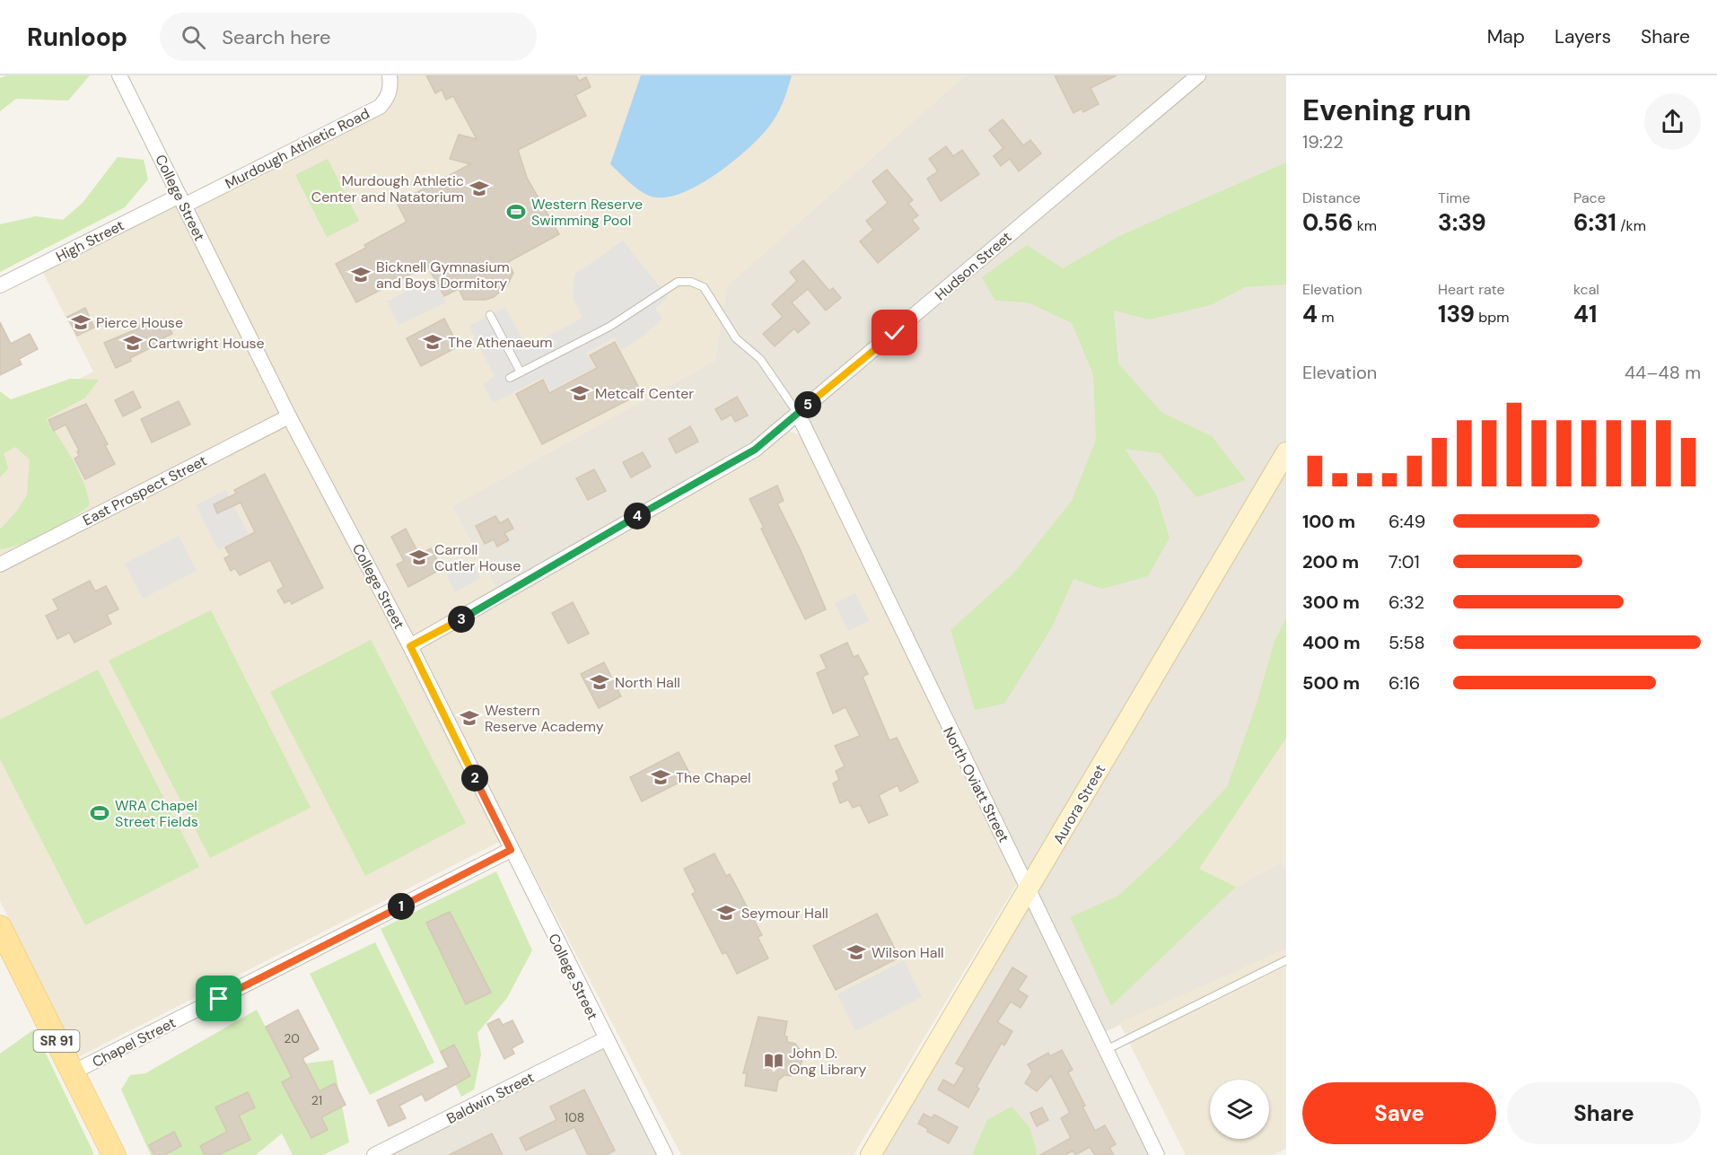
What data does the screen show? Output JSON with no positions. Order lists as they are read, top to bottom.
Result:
{
  "streets": {
    "main road": ["SR 91"],
    "street": [
      "Murdough Athletic Road",
      "College Street",
      "High Street",
      "Hudson Street",
      "East Prospect Street",
      "North Oviatt Street",
      "Aurora Street",
      "Chapel Street",
      "Baldwin Street"
    ]
  },
  "crossings": [
    ["Murdough Athletic Road", "College Street"],
    ["Murdough Athletic Road", "High Street"],
    ["College Street", "High Street"],
    ["College Street", "Hudson Street"],
    ["College Street", "East Prospect Street"],
    ["College Street", "Chapel Street"],
    ["College Street", "Baldwin Street"],
    ["Hudson Street", "North Oviatt Street"],
    ["North Oviatt Street", "Aurora Street"],
    ["SR 91", "Chapel Street"]
  ],
  "places": {
    "school or university": [
      "Murdough Athletic Center and Natatorium",
      "Bicknell Gymnasium and Boys Dormitory",
      "Pierce House",
      "The Athenaeum",
      "Cartwright House",
      "Metcalf Center",
      "Carroll Cutler House",
      "North Hall",
      "Western Reserve Academy",
      "The Chapel",
      "Seymour Hall",
      "Wilson Hall"
    ],
    "sports": ["Western Reserve Swimming Pool", "WRA Chapel Street Fields"],
    "library": ["John D. Ong Library"]
  },
  "house_numbers": ["20", "21", "108"],
  "page": {
    "header": "Runloop",
    "search": "Search here",
    "nav": ["Map", "Layers", "Share"],
    "heading": ["Evening run", "19:22"],
    "stats": [
      ["Distance", "0.56 km"],
      ["Time", "3:39"],
      ["Pace", "6:31 /km"],
      ["Elevation", "4 m"],
      ["Heart rate", "139 bpm"],
      ["kcal", "41"]
    ],
    "chart": ["Elevation", "44–48 m"],
    "pins": [
      "5",
      "4",
      "3",
      "2",
      "1"
    ],
    "list": [
      {
        "name": "100 m",
        "note": "6:49"
      },
      {
        "name": "200 m",
        "note": "7:01"
      },
      {
        "name": "300 m",
        "note": "6:32"
      },
      {
        "name": "400 m",
        "note": "5:58"
      },
      {
        "name": "500 m",
        "note": "6:16"
      }
    ],
    "buttons": ["Save", "Share"]
  }
}
